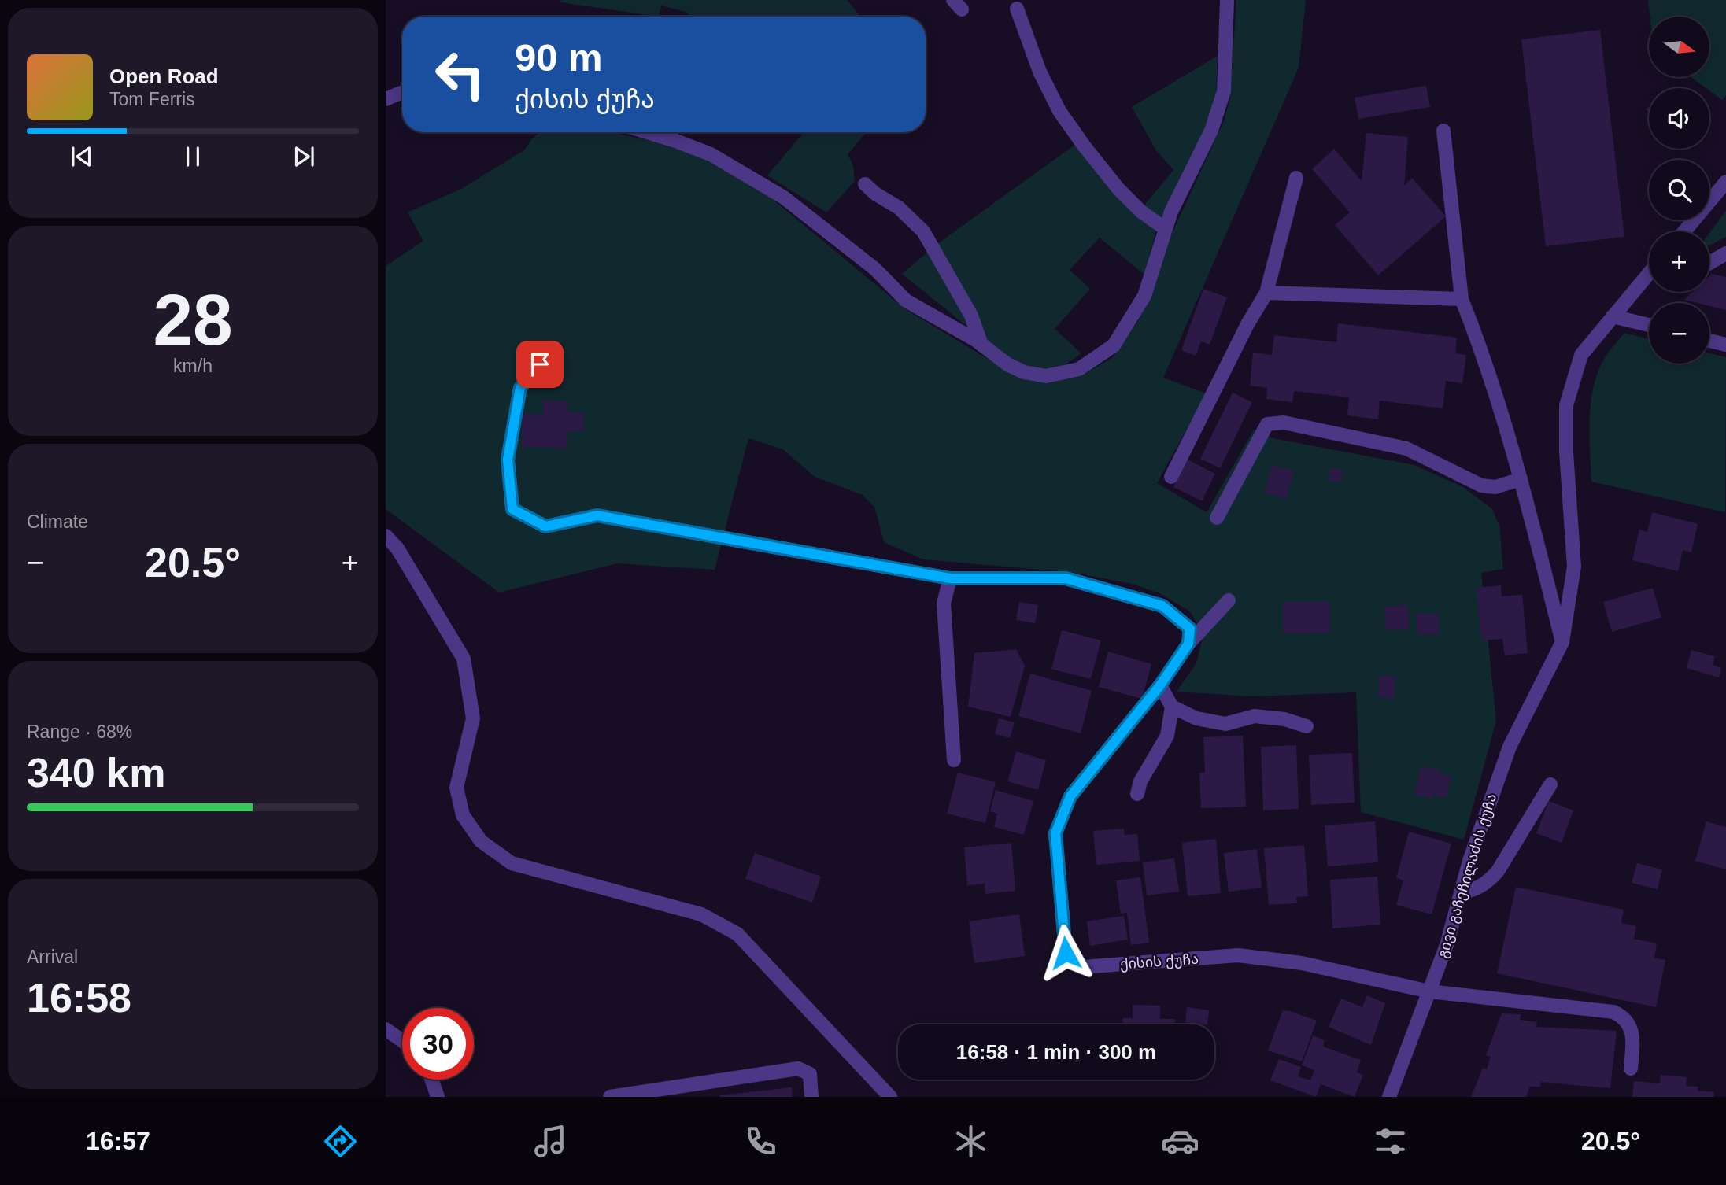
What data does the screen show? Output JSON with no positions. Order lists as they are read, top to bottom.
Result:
{
  "streets": {
    "street": ["გივი გაჩეჩილაძის ქუჩა", "ქისის ქუჩა"]
  },
  "crossings": [
    ["გივი გაჩეჩილაძის ქუჩა", "ქისის ქუჩა"]
  ],
  "north": "right",
  "page": {
    "map_buttons": ["+", "−"],
    "turn": ["90 m", "ქისის ქუჩა"],
    "song": ["Open Road", "Tom Ferris"],
    "tile": [
      ["28", "km/h"],
      "Climate",
      ["Range · 68%", "340 km"],
      ["Arrival", "16:58"]
    ],
    "heat": ["−", "20.5°", "+"],
    "limit": "30",
    "trip": "16:58 · 1 min · 300 m",
    "tabs": ["16:57", "20.5°"]
  }
}
